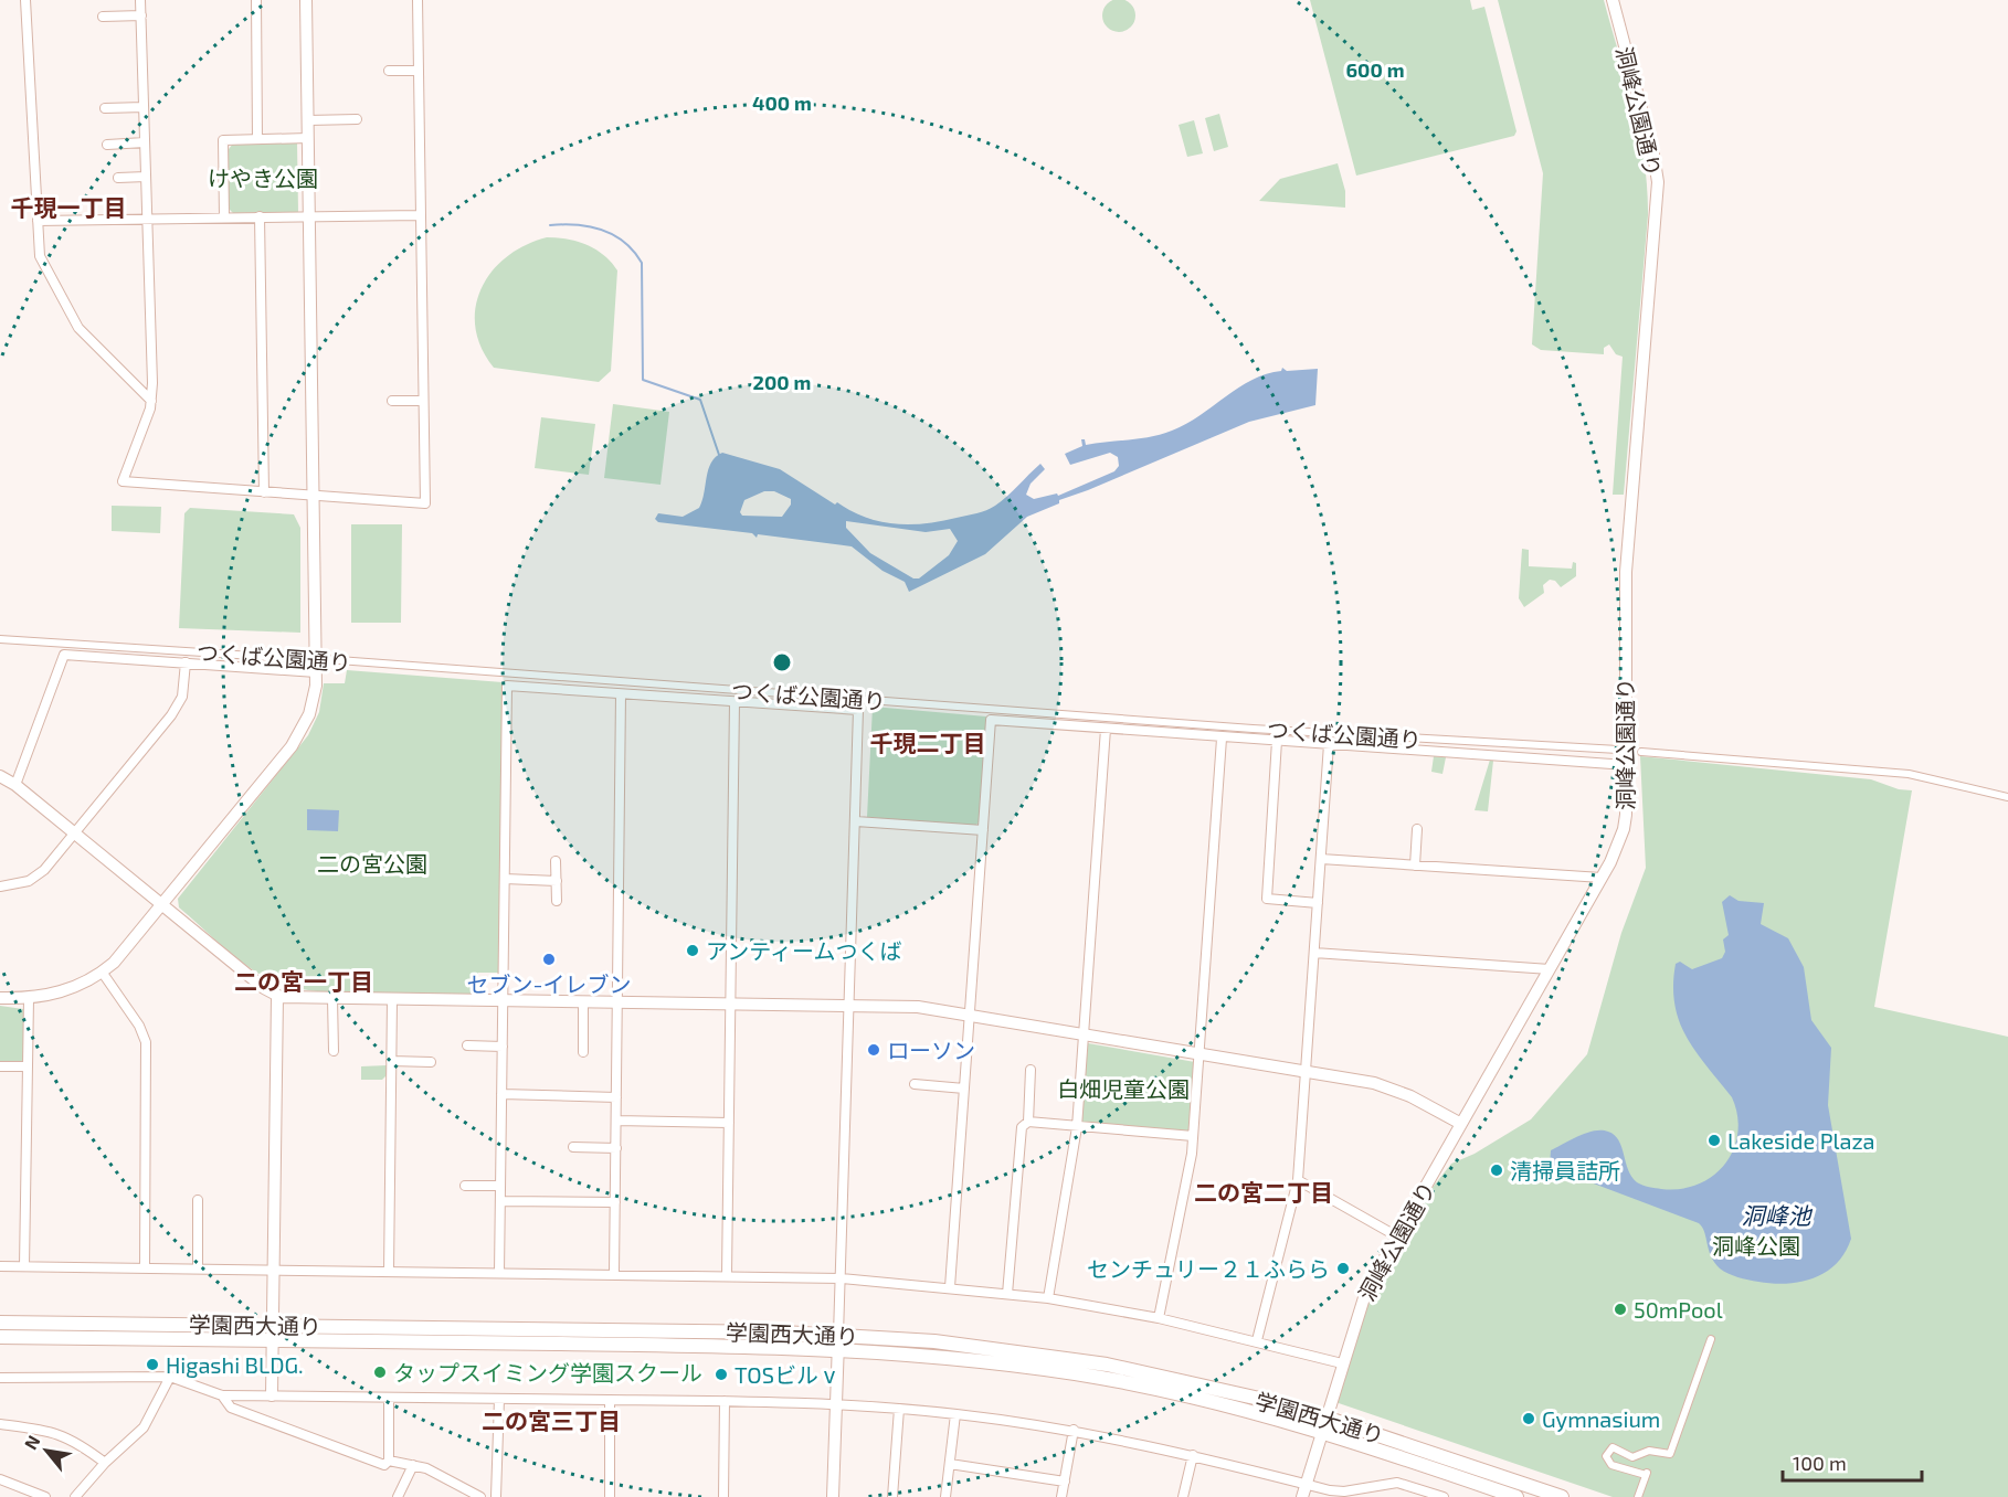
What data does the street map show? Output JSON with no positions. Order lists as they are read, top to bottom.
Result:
{
  "streets": {
    "main road": ["学園西大通り"],
    "street": ["洞峰公園通り", "つくば公園通り"]
  },
  "crossings": [
    ["洞峰公園通り", "学園西大通り"]
  ],
  "districts": [
    "千現一丁目",
    "千現二丁目",
    "二の宮一丁目",
    "二の宮二丁目",
    "二の宮三丁目"
  ],
  "water": ["洞峰池"],
  "parks": [
    "けやき公園",
    "二の宮公園",
    "白畑児童公園",
    "洞峰公園"
  ],
  "places": [
    "アンティームつくば",
    "セブン-イレブン",
    "ローソン",
    "Lakeside Plaza",
    "清掃員詰所",
    "センチュリー２１ふらら",
    "50mPool",
    "Higashi BLDG.",
    "タップスイミング学園スクール",
    "TOSビルⅴ",
    "Gymnasium"
  ],
  "scale_bar": "100 m",
  "north": "top left",
  "rings": ["600 m", "400 m", "200 m"]
}
